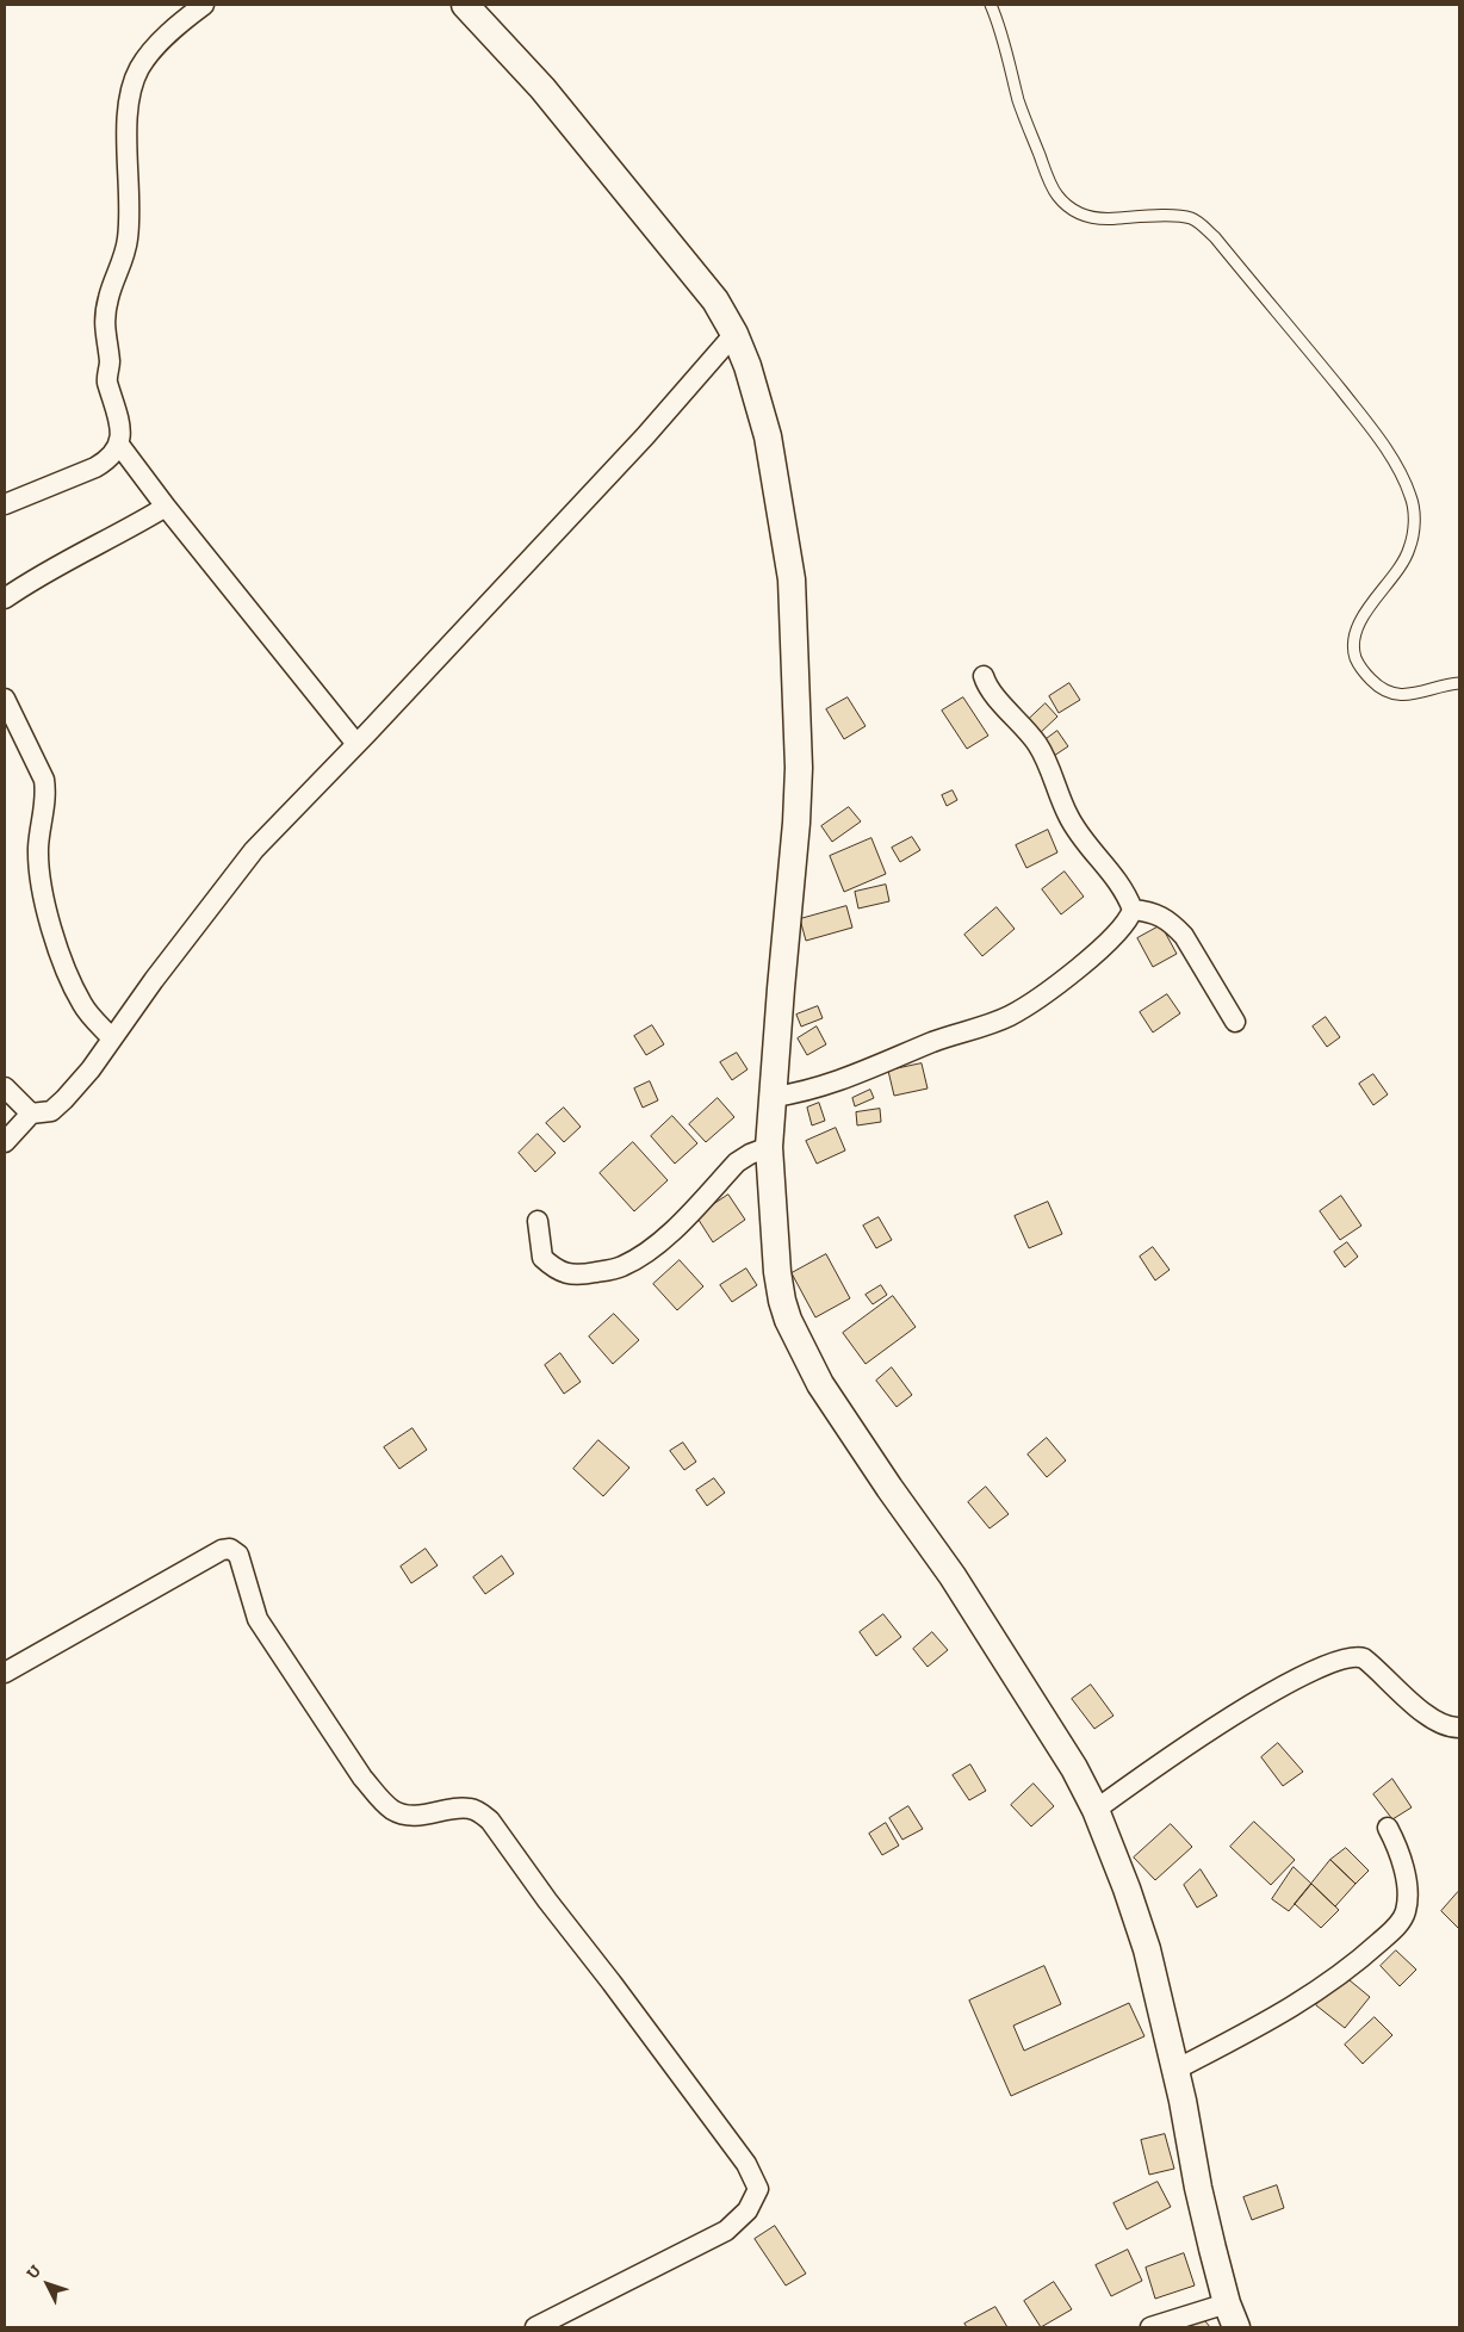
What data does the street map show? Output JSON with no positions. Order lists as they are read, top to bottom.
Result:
{
  "north": "top left"
}
